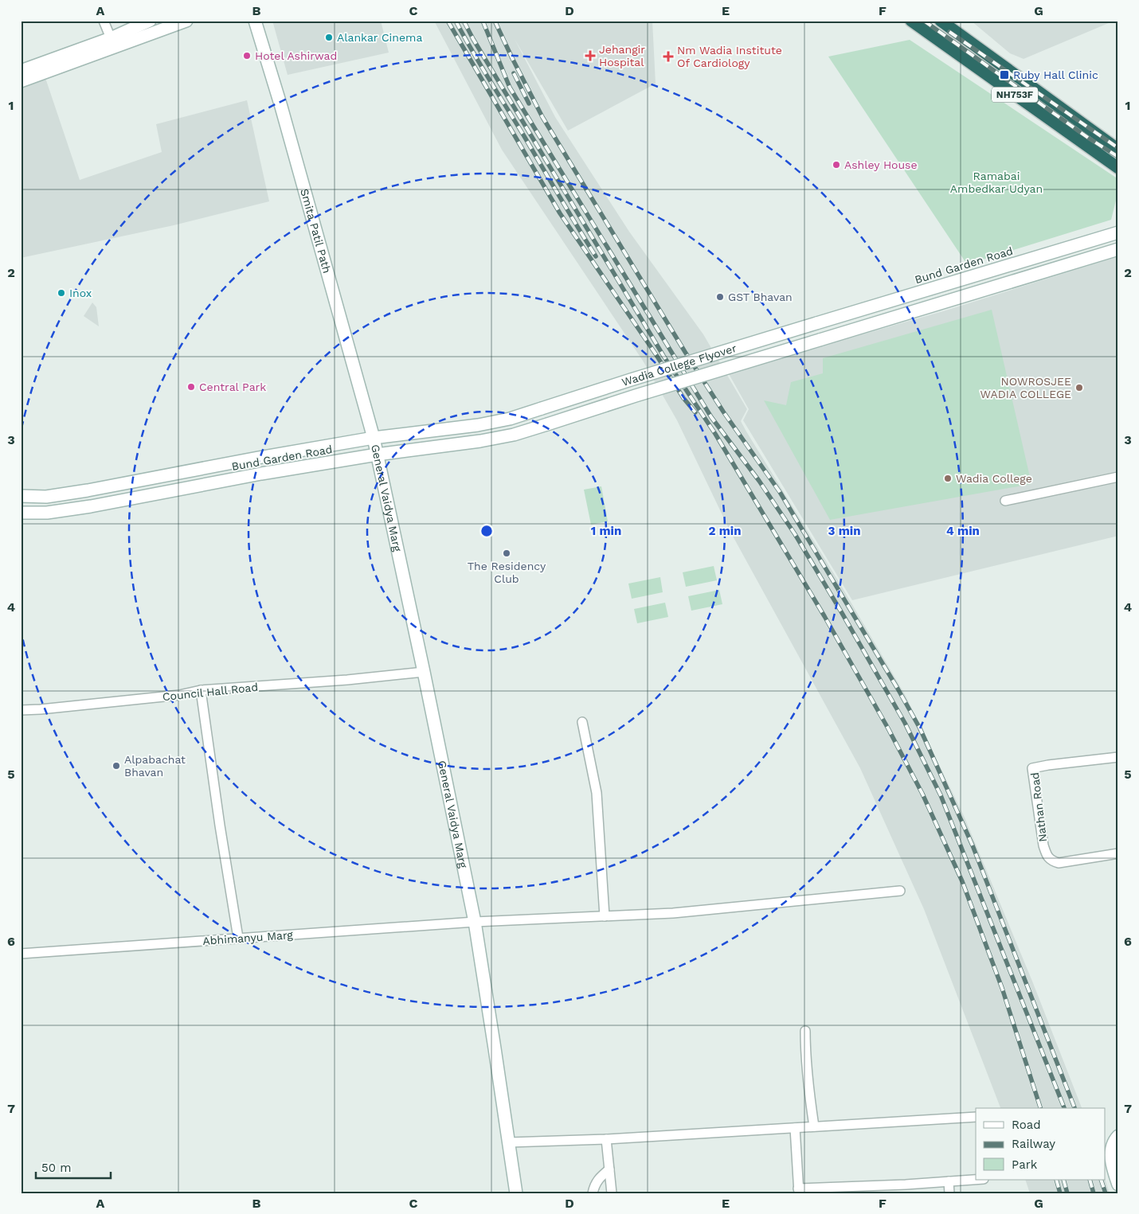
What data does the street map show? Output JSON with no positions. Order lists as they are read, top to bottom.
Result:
{
  "streets": {
    "highway": ["NH753F"],
    "main road": [
      "Smita Patil Path",
      "Bund Garden Road",
      "Wadia College Flyover",
      "General Vaidya Marg"
    ],
    "street": ["Council Hall Road", "Nathan Road", "Abhimanyu Marg"]
  },
  "crossings": [
    ["Smita Patil Path", "Bund Garden Road"],
    ["Smita Patil Path", "General Vaidya Marg"],
    ["Bund Garden Road", "Wadia College Flyover"],
    ["Bund Garden Road", "General Vaidya Marg"],
    ["General Vaidya Marg", "Council Hall Road"],
    ["General Vaidya Marg", "Abhimanyu Marg"]
  ],
  "parks": ["Ramabai Ambedkar Udyan"],
  "places": {
    "other": [
      "Alankar Cinema",
      "Hotel Ashirwad",
      "Ashley House",
      "Inox",
      "GST Bhavan",
      "Central Park",
      "NOWROSJEE WADIA COLLEGE",
      "Wadia College",
      "The Residency Club",
      "Alpabachat Bhavan"
    ],
    "health": ["Jehangir Hospital", "Nm Wadia Institute Of Cardiology"],
    "transit": ["Ruby Hall Clinic"]
  },
  "legend": ["Road", "Railway", "Park"],
  "scale_bar": "50 m",
  "grid": {
    "columns": [
      "A",
      "B",
      "C",
      "D",
      "E",
      "F",
      "G"
    ],
    "rows": [
      "1",
      "2",
      "3",
      "4",
      "5",
      "6",
      "7"
    ]
  },
  "rings": [
    "1 min",
    "2 min",
    "3 min",
    "4 min"
  ]
}
